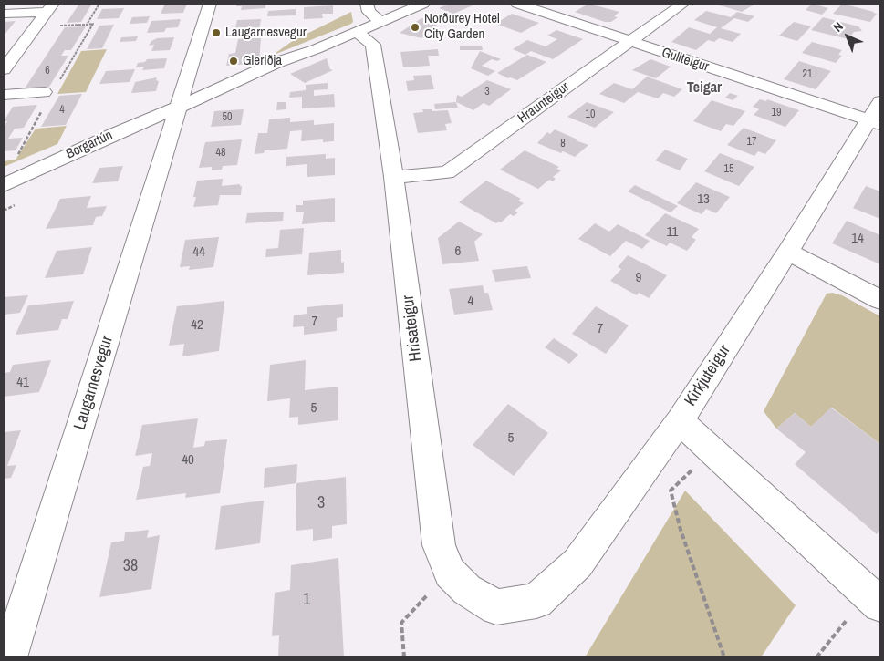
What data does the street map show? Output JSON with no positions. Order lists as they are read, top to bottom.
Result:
{
  "streets": {
    "street": [
      "Gullteigur",
      "Hraunteigur",
      "Borgartún",
      "Hrísateigur",
      "Kirkjuteigur",
      "Laugarnesvegur"
    ]
  },
  "crossings": [
    ["Gullteigur", "Hraunteigur"],
    ["Gullteigur", "Kirkjuteigur"],
    ["Hraunteigur", "Hrísateigur"],
    ["Borgartún", "Laugarnesvegur"],
    ["Hrísateigur", "Kirkjuteigur"]
  ],
  "districts": ["Teigar"],
  "places": ["Norðurey Hotel City Garden", "Laugarnesvegur", "Gleriðja"],
  "house_numbers": [
    "6",
    "21",
    "3",
    "4",
    "19",
    "10",
    "50",
    "17",
    "8",
    "48",
    "15",
    "13",
    "11",
    "14",
    "6",
    "44",
    "9",
    "4",
    "7",
    "42",
    "7",
    "41",
    "5",
    "5",
    "40",
    "3",
    "38",
    "1"
  ],
  "north": "top left"
}
